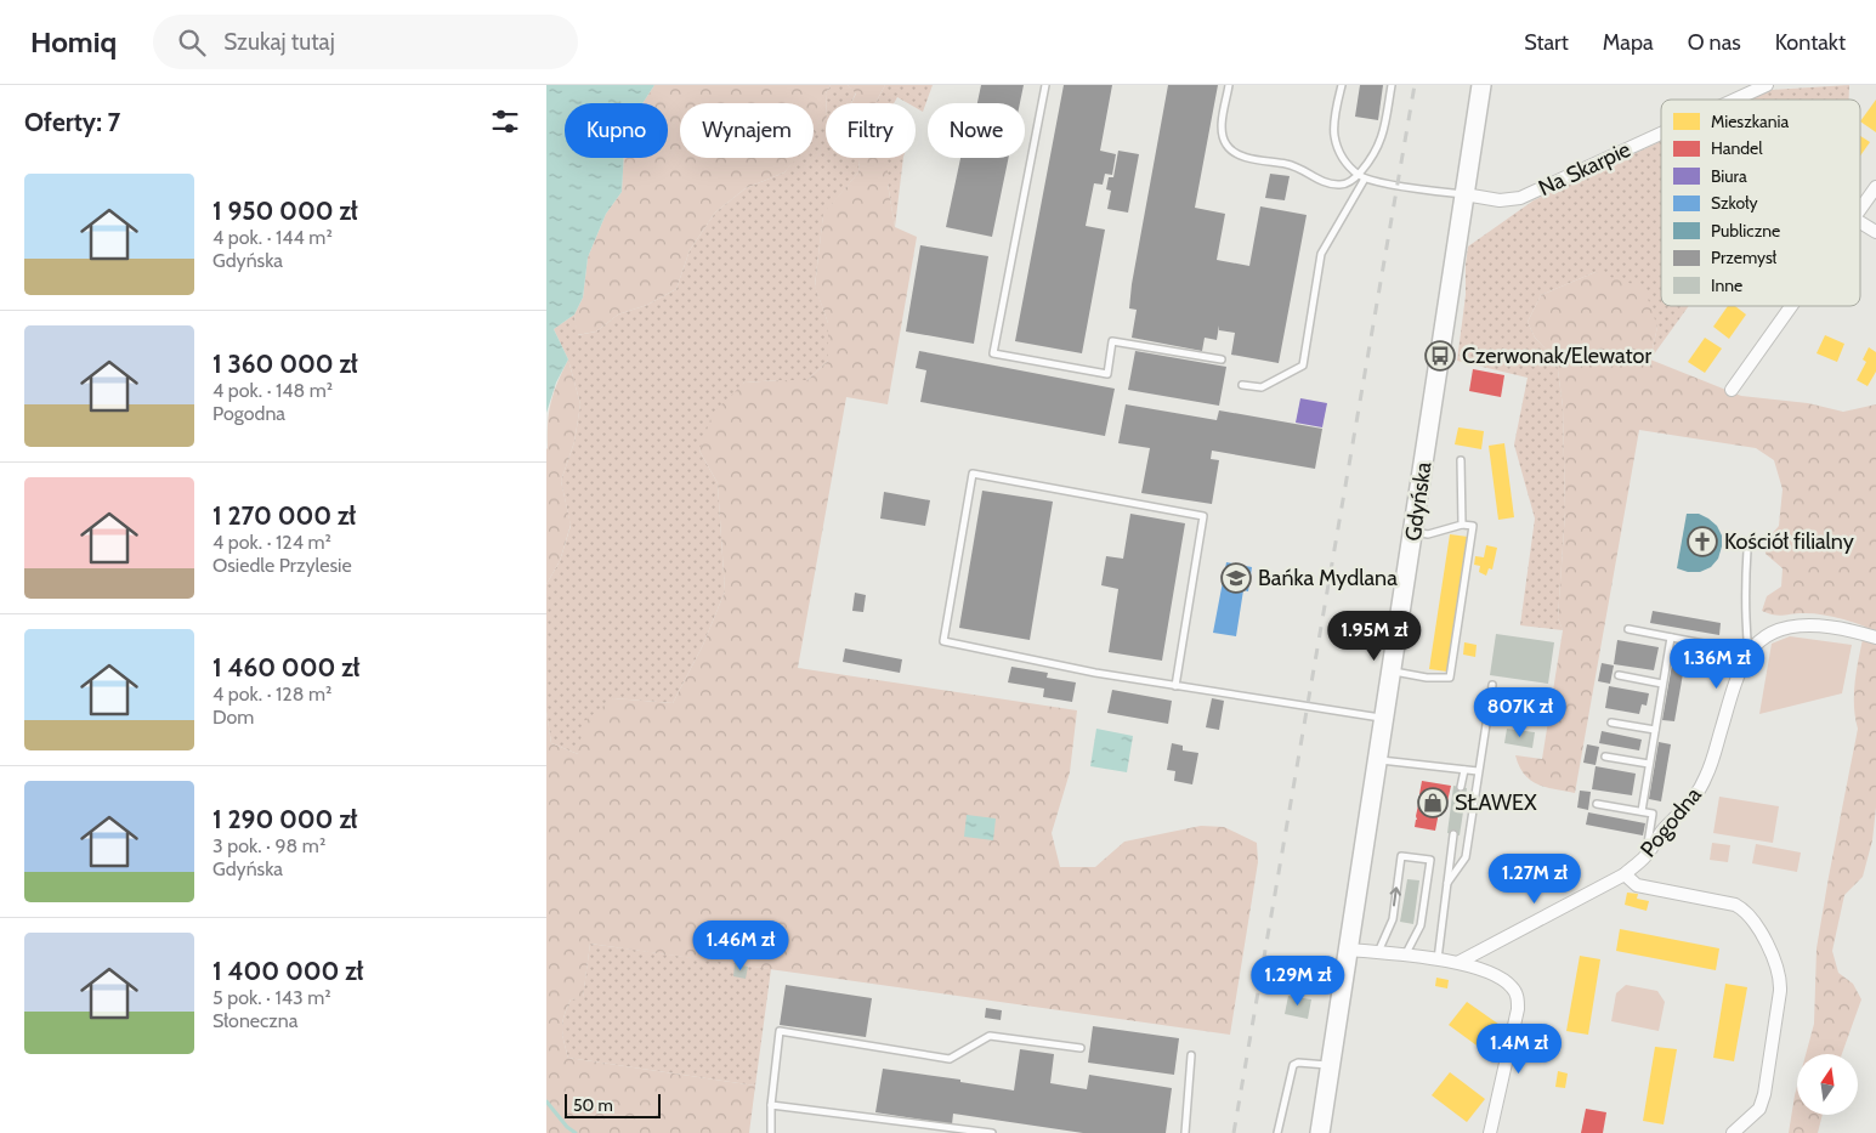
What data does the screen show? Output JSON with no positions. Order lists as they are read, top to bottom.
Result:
{
  "streets": {
    "main road": ["Gdyńska"],
    "street": ["Na Skarpie", "Pogodna"]
  },
  "crossings": [
    ["Na Skarpie", "Gdyńska"]
  ],
  "places": {
    "bus stop": ["Czerwonak/Elewator"],
    "church": ["Kościół filialny"],
    "school or university": ["Bańka Mydlana"],
    "shop": ["SŁAWEX"]
  },
  "legend": [
    "Mieszkania",
    "Handel",
    "Biura",
    "Szkoły",
    "Publiczne",
    "Przemysł",
    "Inne"
  ],
  "scale_bar": "50 m",
  "north": "top",
  "page": {
    "header": "Homiq",
    "search": "Szukaj tutaj",
    "nav": [
      "Start",
      "Mapa",
      "O nas",
      "Kontakt"
    ],
    "heading": "Oferty: 7",
    "chip": [
      "Kupno",
      "Wynajem",
      "Filtry",
      "Nowe"
    ],
    "list": [
      {
        "name": "1 950 000 zł",
        "note": "4 pok. · 144 m² · Gdyńska"
      },
      {
        "name": "1 360 000 zł",
        "note": "4 pok. · 148 m² · Pogodna"
      },
      {
        "name": "1 270 000 zł",
        "note": "4 pok. · 124 m² · Osiedle Przylesie"
      },
      {
        "name": "1 460 000 zł",
        "note": "4 pok. · 128 m² · Dom"
      },
      {
        "name": "1 290 000 zł",
        "note": "3 pok. · 98 m² · Gdyńska"
      },
      {
        "name": "1 400 000 zł",
        "note": "5 pok. · 143 m² · Słoneczna"
      }
    ],
    "price": [
      "1.95M zł",
      "1.36M zł",
      "807K zł",
      "1.27M zł",
      "1.46M zł",
      "1.29M zł",
      "1.4M zł"
    ],
    "scale": "50 m"
  }
}
